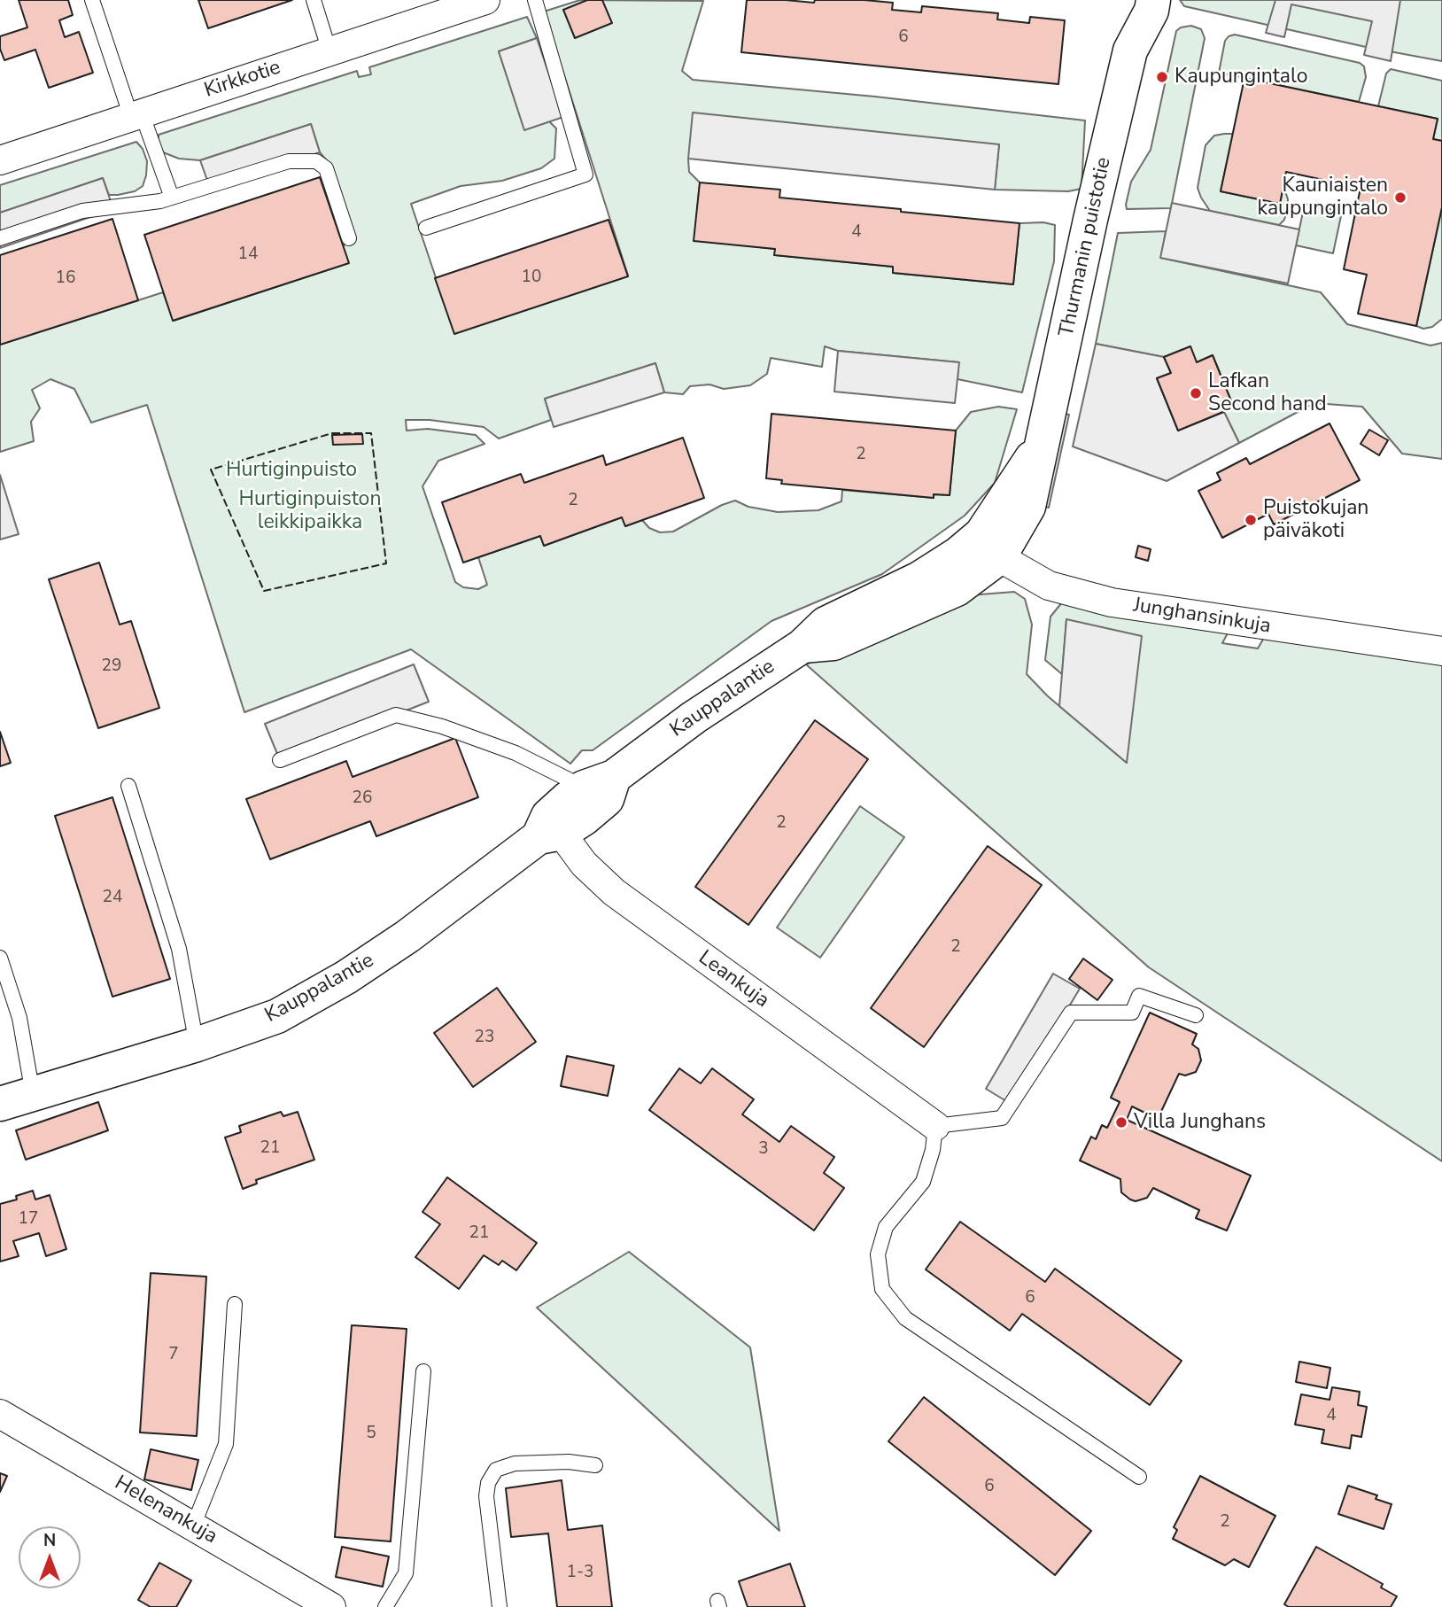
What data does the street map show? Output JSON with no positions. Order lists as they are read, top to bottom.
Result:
{
  "streets": {
    "street": [
      "Kirkkotie",
      "Thurmanin puistotie",
      "Junghansinkuja",
      "Kauppalantie",
      "Leankuja",
      "Helenankuja"
    ]
  },
  "crossings": [
    ["Thurmanin puistotie", "Junghansinkuja"],
    ["Thurmanin puistotie", "Kauppalantie"],
    ["Junghansinkuja", "Kauppalantie"],
    ["Kauppalantie", "Leankuja"]
  ],
  "parks": ["Hurtiginpuisto", "Hurtiginpuiston leikkipaikka"],
  "places": [
    "Kaupungintalo",
    "Kauniaisten kaupungintalo",
    "Lafkan Second hand",
    "Puistokujan päiväkoti",
    "Villa Junghans"
  ],
  "house_numbers": [
    "6",
    "4",
    "14",
    "10",
    "16",
    "2",
    "2",
    "29",
    "26",
    "2",
    "24",
    "2",
    "23",
    "21",
    "3",
    "17",
    "21",
    "6",
    "7",
    "4",
    "5",
    "6",
    "2",
    "1-3"
  ],
  "north": "top"
}
